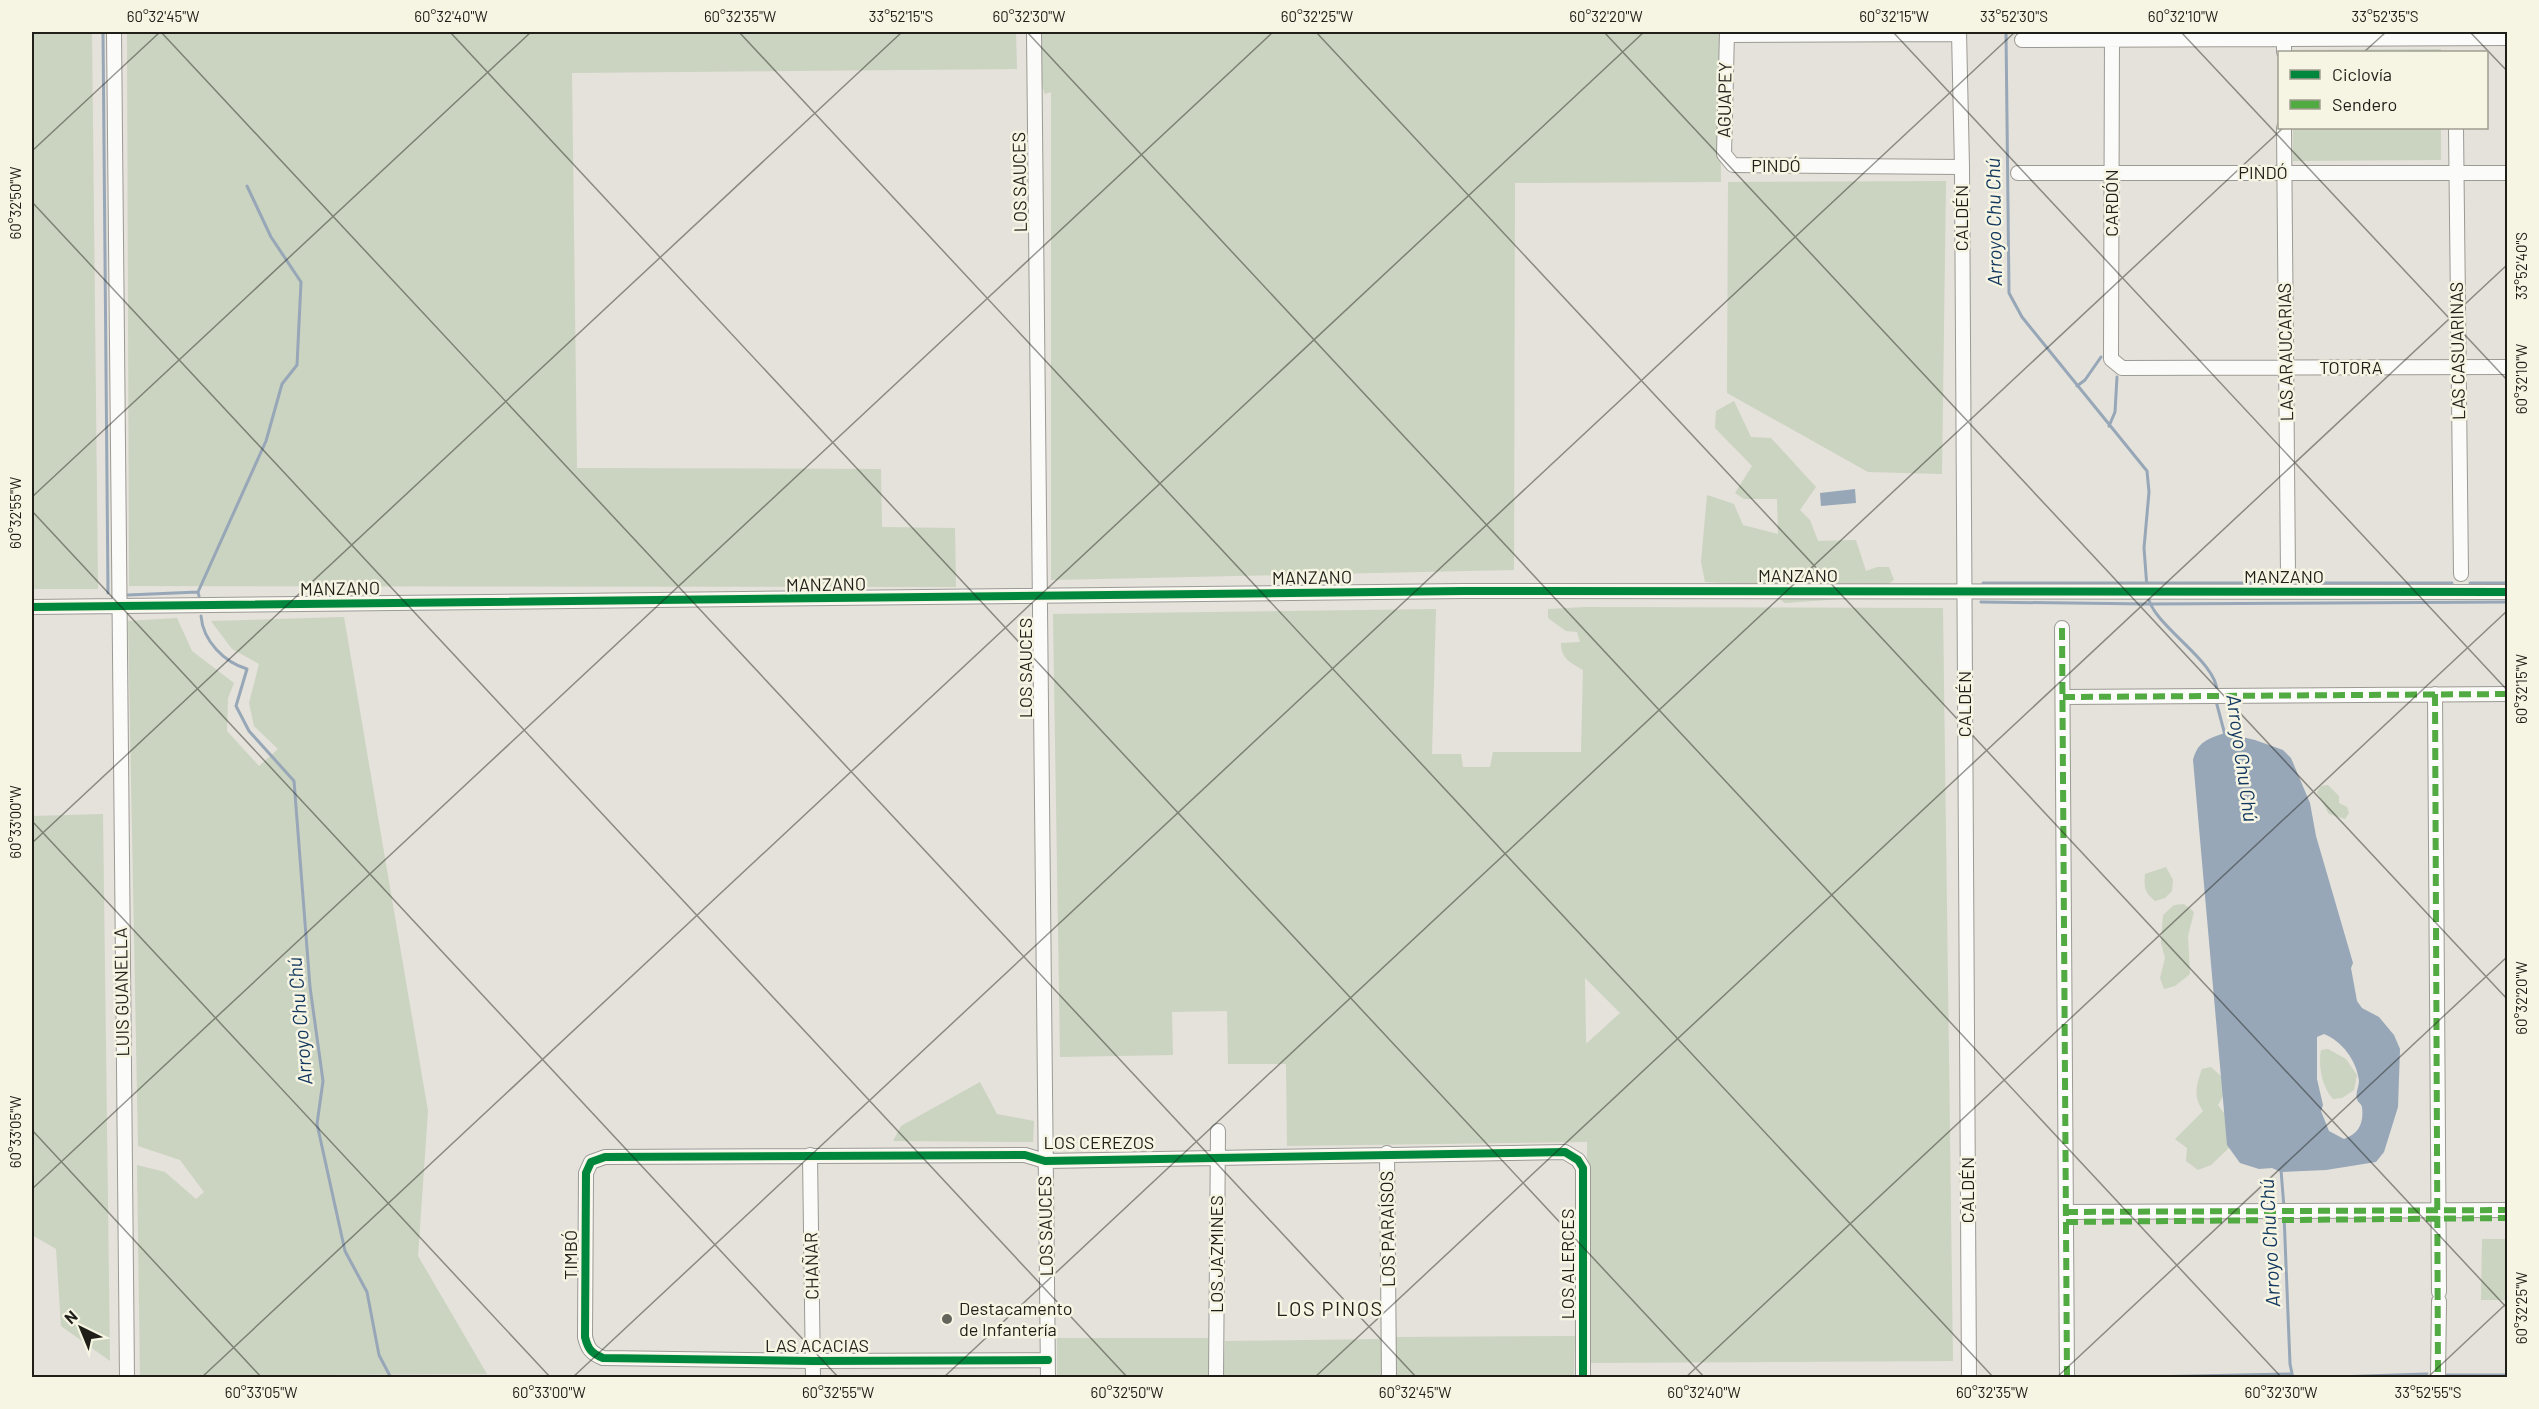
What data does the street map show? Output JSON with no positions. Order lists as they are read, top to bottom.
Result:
{
  "streets": {
    "street": [
      "AGUAPEY",
      "PINDÓ",
      "LOS SAUCES",
      "CARDÓN",
      "CALDÉN",
      "LAS CASUARINAS",
      "LAS ARAUCARIAS",
      "TOTORA",
      "MANZANO",
      "LUIS GUANELLA",
      "LOS CEREZOS",
      "LOS PARAÍSOS",
      "LOS JAZMINES",
      "TIMBÓ",
      "LOS ALERCES",
      "CHAÑAR",
      "LAS ACACIAS"
    ]
  },
  "crossings": [
    ["AGUAPEY", "PINDÓ"],
    ["PINDÓ", "CARDÓN"],
    ["PINDÓ", "CALDÉN"],
    ["PINDÓ", "LAS CASUARINAS"],
    ["PINDÓ", "LAS ARAUCARIAS"],
    ["LOS SAUCES", "MANZANO"],
    ["LOS SAUCES", "LOS CEREZOS"],
    ["LOS SAUCES", "LAS ACACIAS"],
    ["CARDÓN", "TOTORA"],
    ["CALDÉN", "MANZANO"],
    ["LAS CASUARINAS", "TOTORA"],
    ["LAS ARAUCARIAS", "TOTORA"],
    ["MANZANO", "LUIS GUANELLA"],
    ["LOS CEREZOS", "LOS PARAÍSOS"],
    ["LOS CEREZOS", "LOS JAZMINES"],
    ["LOS CEREZOS", "TIMBÓ"],
    ["LOS CEREZOS", "LOS ALERCES"],
    ["LOS CEREZOS", "CHAÑAR"],
    ["TIMBÓ", "LAS ACACIAS"],
    ["CHAÑAR", "LAS ACACIAS"]
  ],
  "districts": ["LOS PINOS"],
  "water": ["Arroyo Chu Chú"],
  "places": ["Destacamento de Infantería"],
  "legend": ["Ciclovía", "Sendero"],
  "north": "top left",
  "coordinates": [
    "60°32'45\"W",
    "60°32'40\"W",
    "60°32'35\"W",
    "33°52'15\"S",
    "60°32'30\"W",
    "60°32'25\"W",
    "60°32'20\"W",
    "60°32'15\"W",
    "33°52'30\"S",
    "60°32'10\"W",
    "33°52'35\"S",
    "60°32'50\"W",
    "33°52'40\"S",
    "60°32'55\"W",
    "60°33'00\"W",
    "60°33'05\"W",
    "33°52'55\"S"
  ]
}
